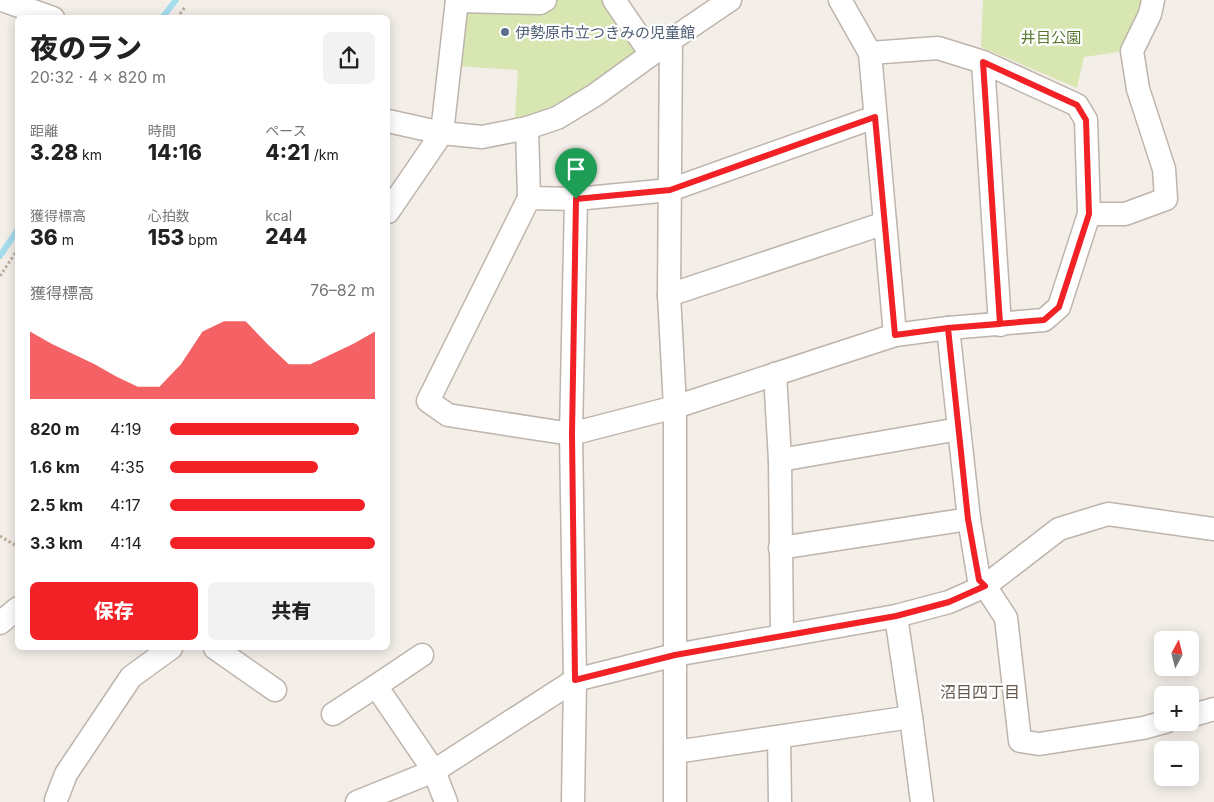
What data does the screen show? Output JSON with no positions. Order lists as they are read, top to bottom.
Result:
{
  "districts": ["沼目四丁目"],
  "parks": ["井目公園"],
  "places": ["伊勢原市立つきみの児童館"],
  "north": "top",
  "page": {
    "heading": ["夜のラン", "20:32 · 4 × 820 m"],
    "stats": [
      ["距離", "3.28 km"],
      ["時間", "14:16"],
      ["ペース", "4:21 /km"],
      ["獲得標高", "36 m"],
      ["心拍数", "153 bpm"],
      ["kcal", "244"]
    ],
    "chart": ["獲得標高", "76–82 m"],
    "list": [
      {
        "name": "820 m",
        "note": "4:19"
      },
      {
        "name": "1.6 km",
        "note": "4:35"
      },
      {
        "name": "2.5 km",
        "note": "4:17"
      },
      {
        "name": "3.3 km",
        "note": "4:14"
      }
    ],
    "buttons": ["保存", "共有"],
    "map_buttons": ["+", "−"]
  }
}
